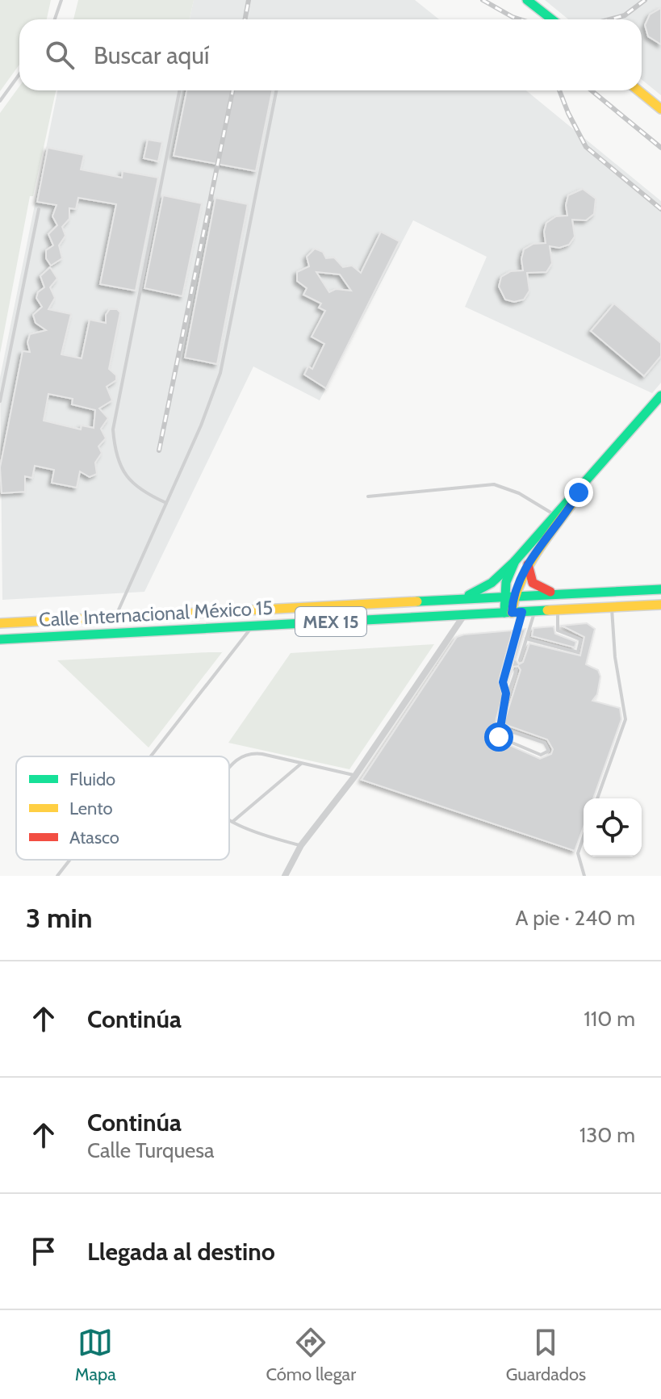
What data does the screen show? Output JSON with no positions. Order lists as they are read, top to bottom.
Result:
{
  "streets": {
    "main road": ["Calle Internacional México 15", "MEX 15"]
  },
  "legend": ["Fluido", "Lento", "Atasco"],
  "page": {
    "search": "Buscar aquí",
    "heading": ["3 min", "A pie · 240 m"],
    "list": [
      ["Continúa", "110 m"],
      ["Continúa", "Calle Turquesa", "130 m"],
      "Llegada al destino"
    ],
    "nav": ["Mapa", "Cómo llegar", "Guardados"]
  }
}
